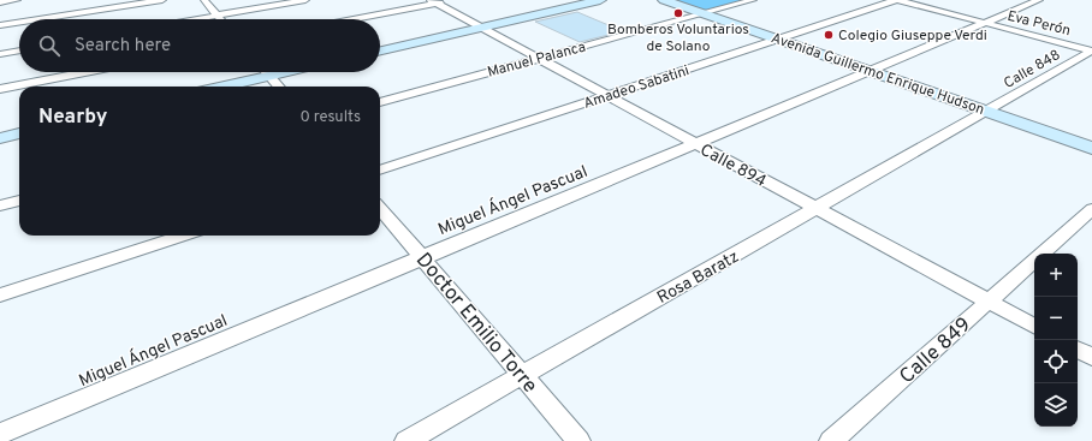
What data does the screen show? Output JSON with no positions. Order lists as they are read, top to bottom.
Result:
{
  "streets": {
    "street": [
      "Eva Perón",
      "Manuel Palanca",
      "Calle 848",
      "Avenida Guillermo Enrique Hudson",
      "Amadeo Sabatini",
      "Calle 894",
      "Miguel Ángel Pascual",
      "Rosa Baratz",
      "Doctor Emilio Torre",
      "Calle 849"
    ]
  },
  "crossings": [
    ["Eva Perón", "Calle 848"],
    ["Eva Perón", "Amadeo Sabatini"],
    ["Eva Perón", "Miguel Ángel Pascual"],
    ["Manuel Palanca", "Avenida Guillermo Enrique Hudson"],
    ["Manuel Palanca", "Calle 894"],
    ["Calle 848", "Avenida Guillermo Enrique Hudson"],
    ["Calle 848", "Rosa Baratz"],
    ["Avenida Guillermo Enrique Hudson", "Amadeo Sabatini"],
    ["Avenida Guillermo Enrique Hudson", "Miguel Ángel Pascual"],
    ["Avenida Guillermo Enrique Hudson", "Rosa Baratz"],
    ["Amadeo Sabatini", "Calle 894"],
    ["Calle 894", "Miguel Ángel Pascual"],
    ["Calle 894", "Rosa Baratz"],
    ["Calle 894", "Calle 849"],
    ["Miguel Ángel Pascual", "Doctor Emilio Torre"],
    ["Rosa Baratz", "Doctor Emilio Torre"]
  ],
  "places": ["Bomberos Voluntarios de Solano", "Colegio Giuseppe Verdi"],
  "page": {
    "search": "Search here",
    "heading": ["Nearby", "0 results"],
    "map_buttons": ["+", "−"]
  }
}
